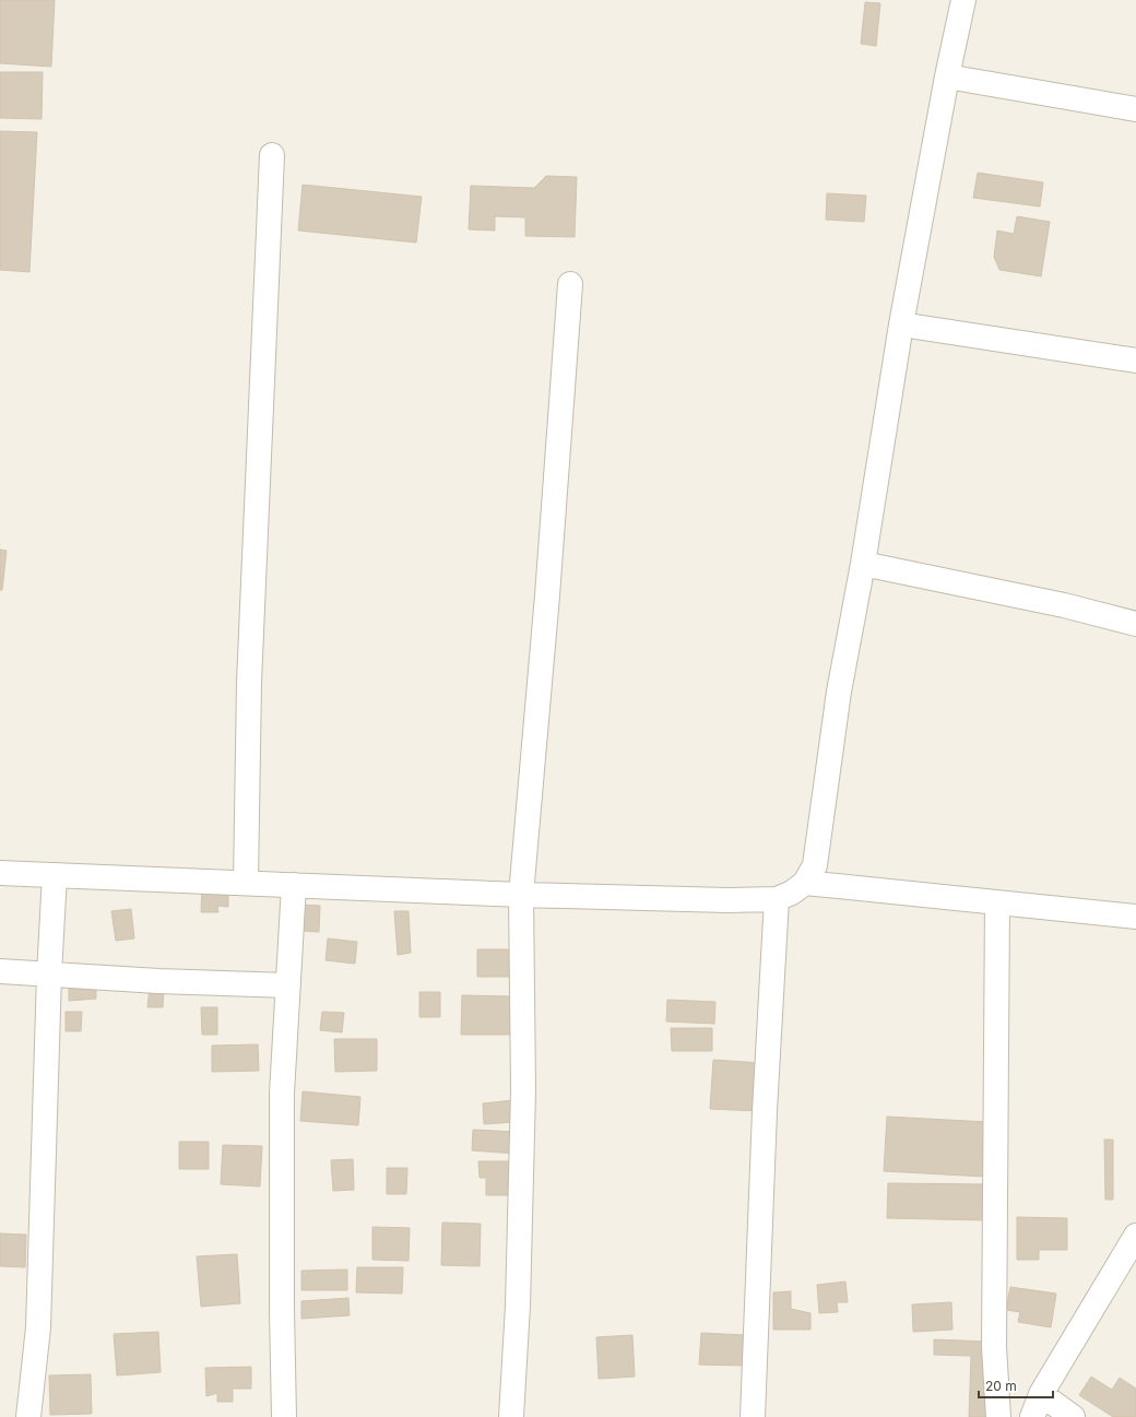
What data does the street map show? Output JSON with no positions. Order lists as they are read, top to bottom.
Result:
{
  "scale_bar": "20 m"
}
